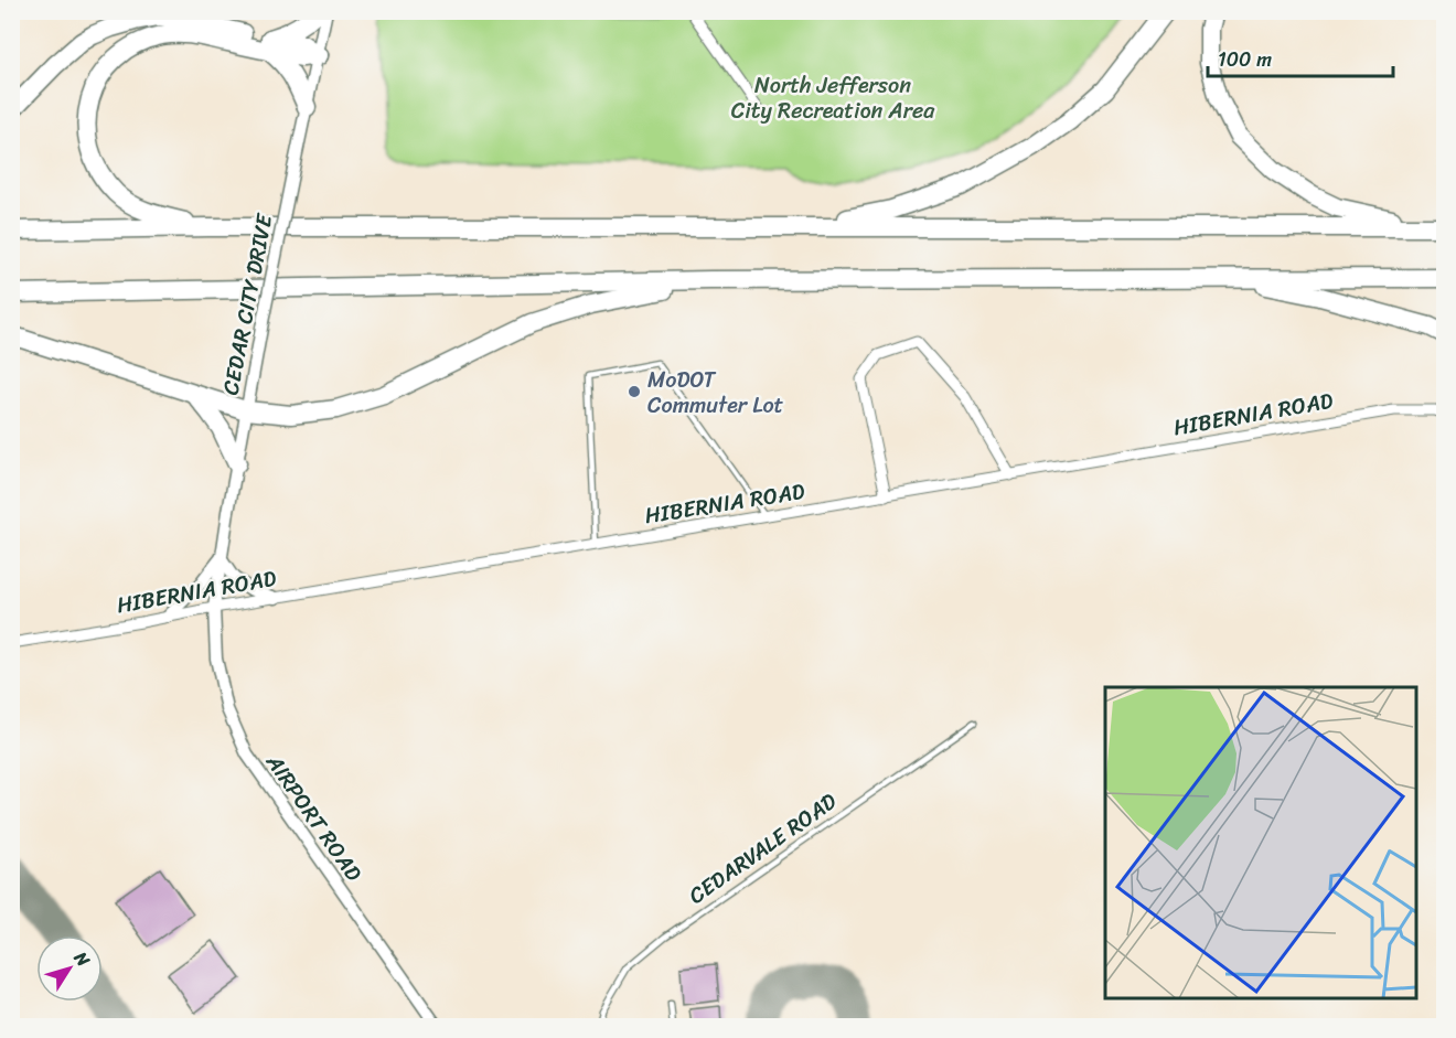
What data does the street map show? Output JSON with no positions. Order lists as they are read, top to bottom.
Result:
{
  "streets": {
    "street": ["CEDAR CITY DRIVE", "HIBERNIA ROAD", "AIRPORT ROAD"],
    "lane": ["CEDARVALE ROAD"]
  },
  "crossings": [
    ["CEDAR CITY DRIVE", "HIBERNIA ROAD"],
    ["CEDAR CITY DRIVE", "AIRPORT ROAD"],
    ["HIBERNIA ROAD", "AIRPORT ROAD"]
  ],
  "parks": ["North Jefferson City Recreation Area"],
  "places": ["MoDOT Commuter Lot"],
  "scale_bar": "100 m",
  "north": "top right"
}
